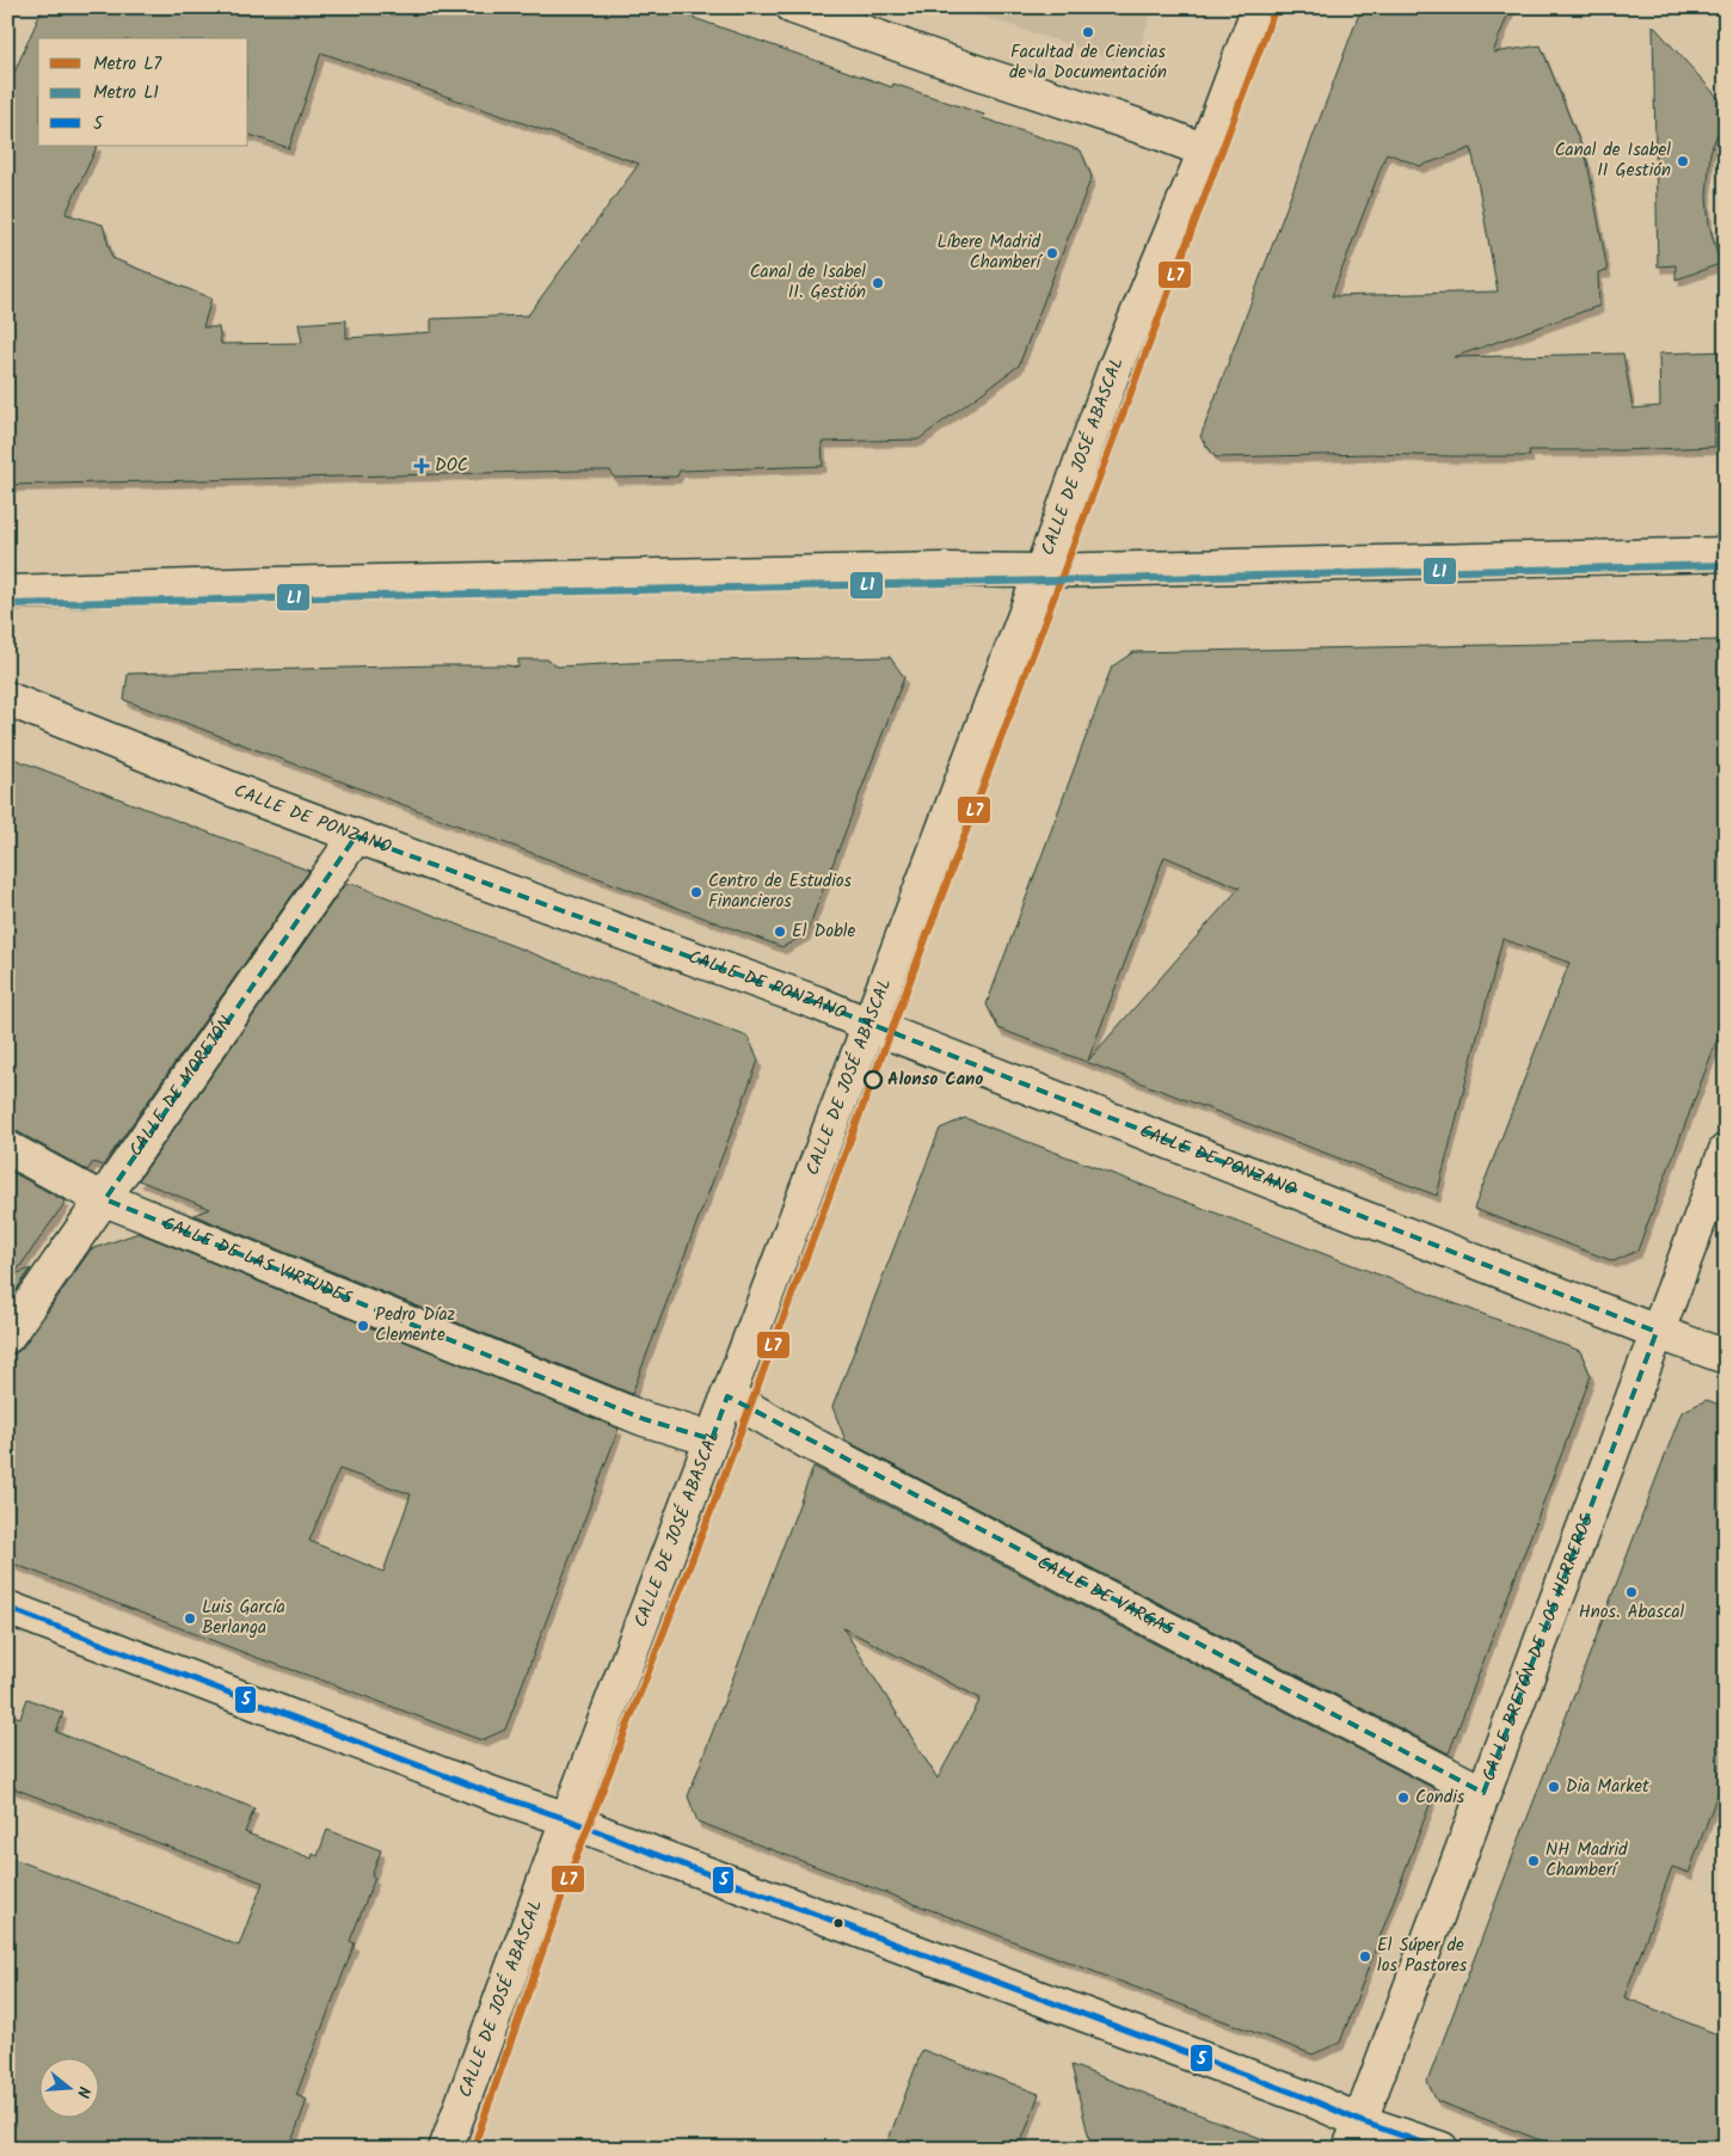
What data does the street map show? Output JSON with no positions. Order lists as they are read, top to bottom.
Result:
{
  "streets": {
    "street": [
      "CALLE DE JOSÉ ABASCAL",
      "CALLE DE PONZANO",
      "CALLE DE MOREJÓN",
      "CALLE DE LAS VIRTUDES",
      "CALLE DE VARGAS",
      "CALLE BRETÓN DE LOS HERREROS"
    ]
  },
  "crossings": [
    ["CALLE DE JOSÉ ABASCAL", "CALLE DE PONZANO"],
    ["CALLE DE JOSÉ ABASCAL", "CALLE DE LAS VIRTUDES"],
    ["CALLE DE JOSÉ ABASCAL", "CALLE DE VARGAS"],
    ["CALLE DE PONZANO", "CALLE DE MOREJÓN"],
    ["CALLE DE PONZANO", "CALLE BRETÓN DE LOS HERREROS"],
    ["CALLE DE MOREJÓN", "CALLE DE LAS VIRTUDES"],
    ["CALLE DE VARGAS", "CALLE BRETÓN DE LOS HERREROS"]
  ],
  "places": {
    "other": [
      "Facultad de Ciencias de la Documentación",
      "Canal de Isabel II Gestión",
      "Líbere Madrid Chamberí",
      "Canal de Isabel II. Gestión",
      "Centro de Estudios Financieros",
      "El Doble",
      "Alonso Cano",
      "Pedro Díaz Clemente",
      "Hnos. Abascal",
      "Luis García Berlanga",
      "Dia Market",
      "Condis",
      "NH Madrid Chamberí",
      "El Súper de los Pastores"
    ],
    "health": ["DOC"]
  },
  "lines": ["metro line L7", "metro line L1", "transit line 5"],
  "legend": ["Metro L7", "Metro L1", "5"],
  "north": "right"
}
